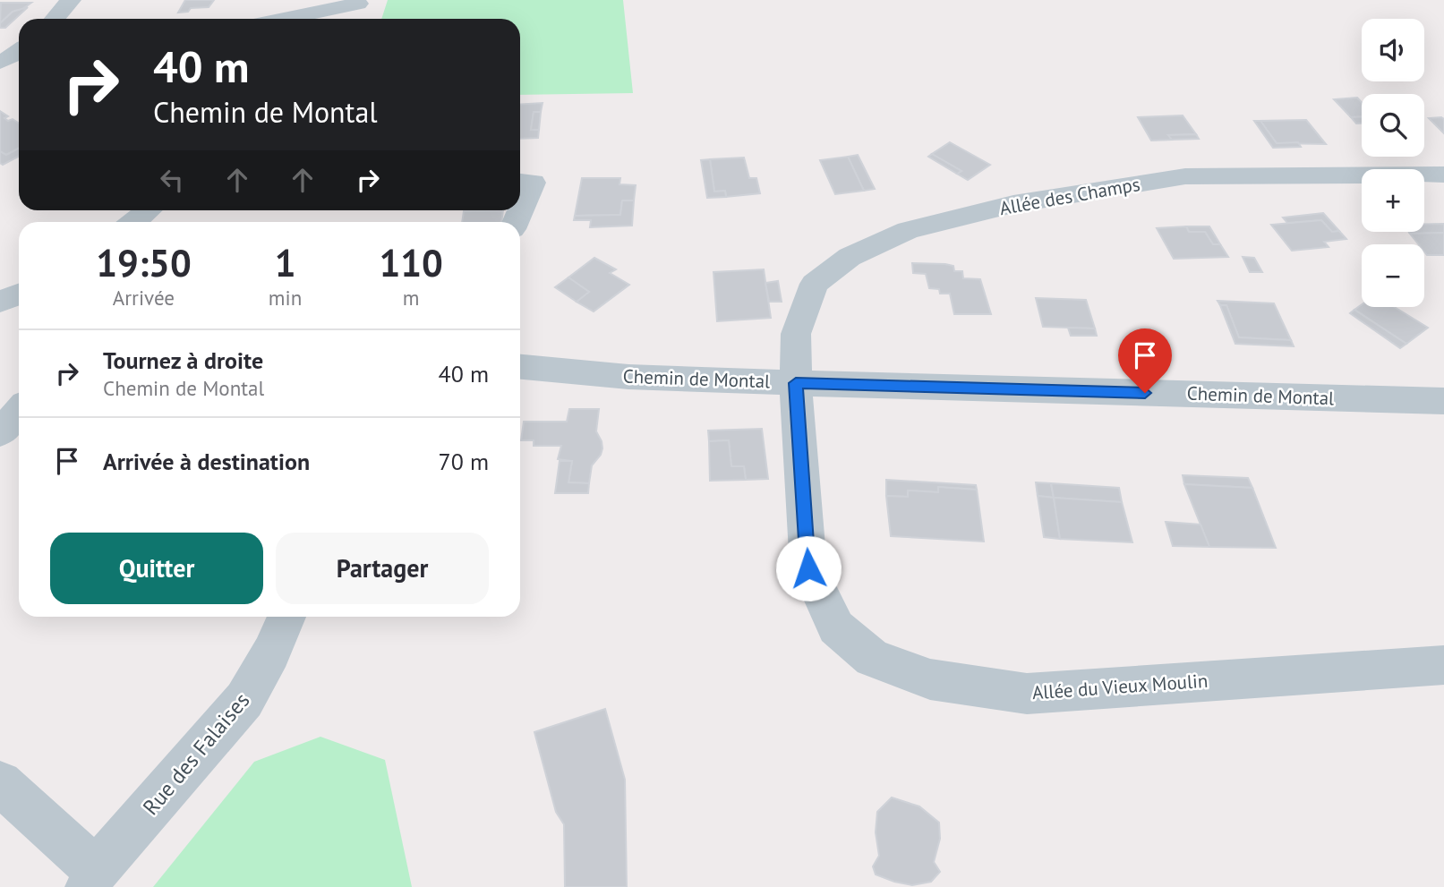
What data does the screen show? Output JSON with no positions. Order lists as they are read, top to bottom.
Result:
{
  "streets": {
    "street": [
      "Allée des Champs",
      "Chemin de Montal",
      "Allée du Vieux Moulin",
      "Rue des Falaises"
    ]
  },
  "crossings": [
    ["Allée des Champs", "Chemin de Montal"],
    ["Allée des Champs", "Allée du Vieux Moulin"],
    ["Chemin de Montal", "Allée du Vieux Moulin"]
  ],
  "page": {
    "map_buttons": ["+", "−"],
    "turn": ["40 m", "Chemin de Montal"],
    "eta": [
      "19:50",
      "Arrivée",
      "1",
      "min",
      "110",
      "m"
    ],
    "list": [
      {
        "name": "Tournez à droite",
        "note": "Chemin de Montal",
        "value": "40 m"
      },
      {
        "name": "Arrivée à destination",
        "value": "70 m"
      }
    ],
    "buttons": ["Quitter", "Partager"]
  }
}
